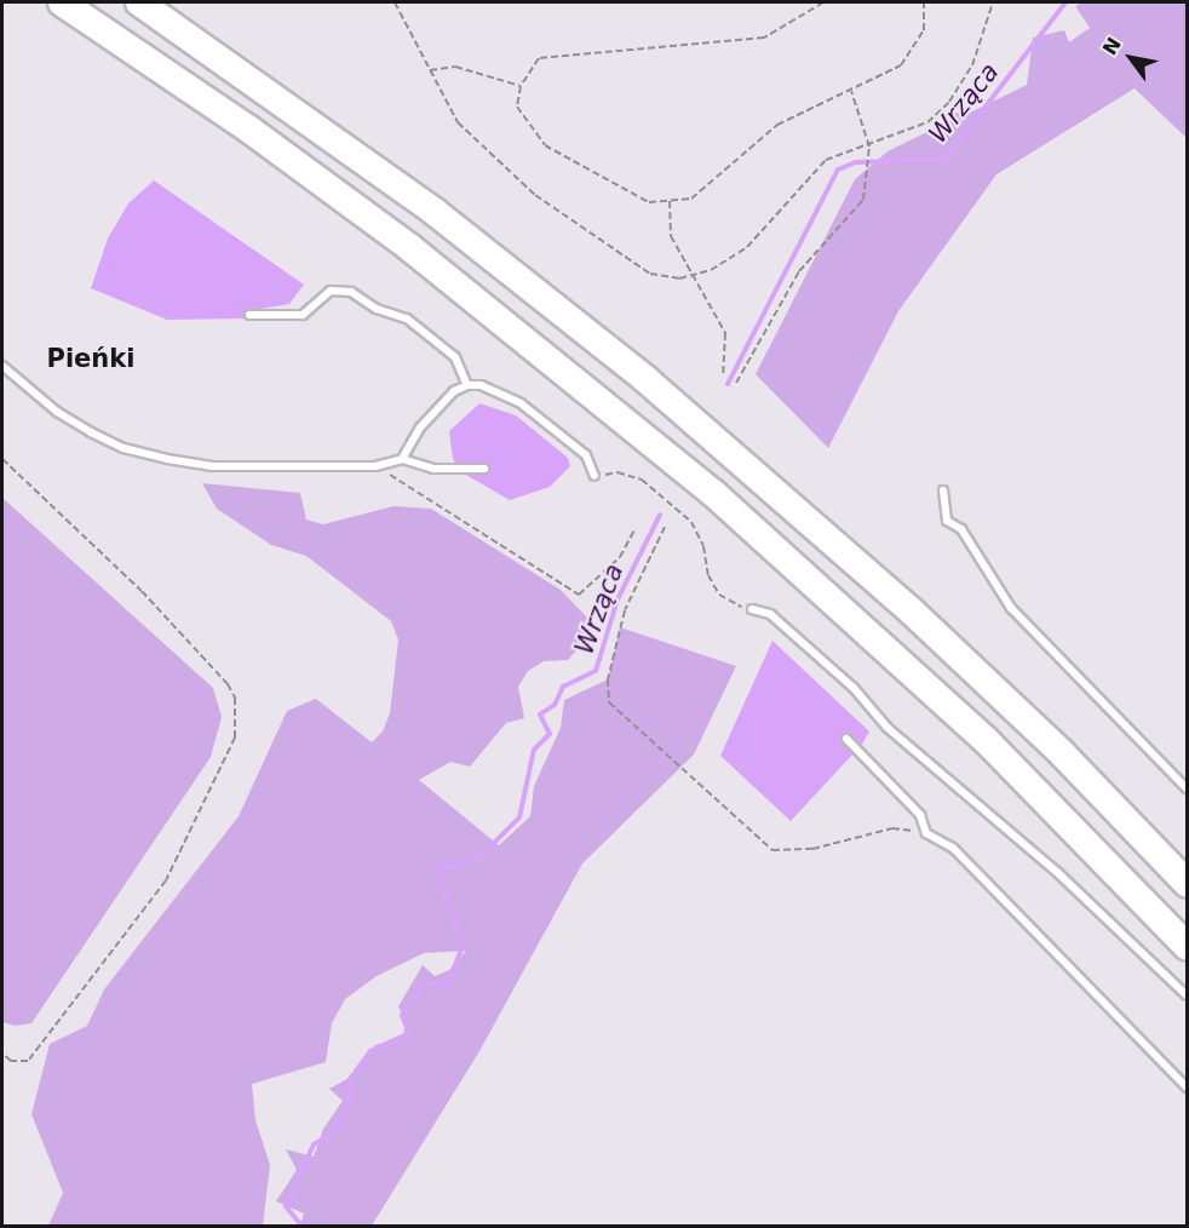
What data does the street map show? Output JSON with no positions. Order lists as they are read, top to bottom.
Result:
{
  "districts": ["Pieńki"],
  "water": ["Wrząca"],
  "north": "top left"
}
